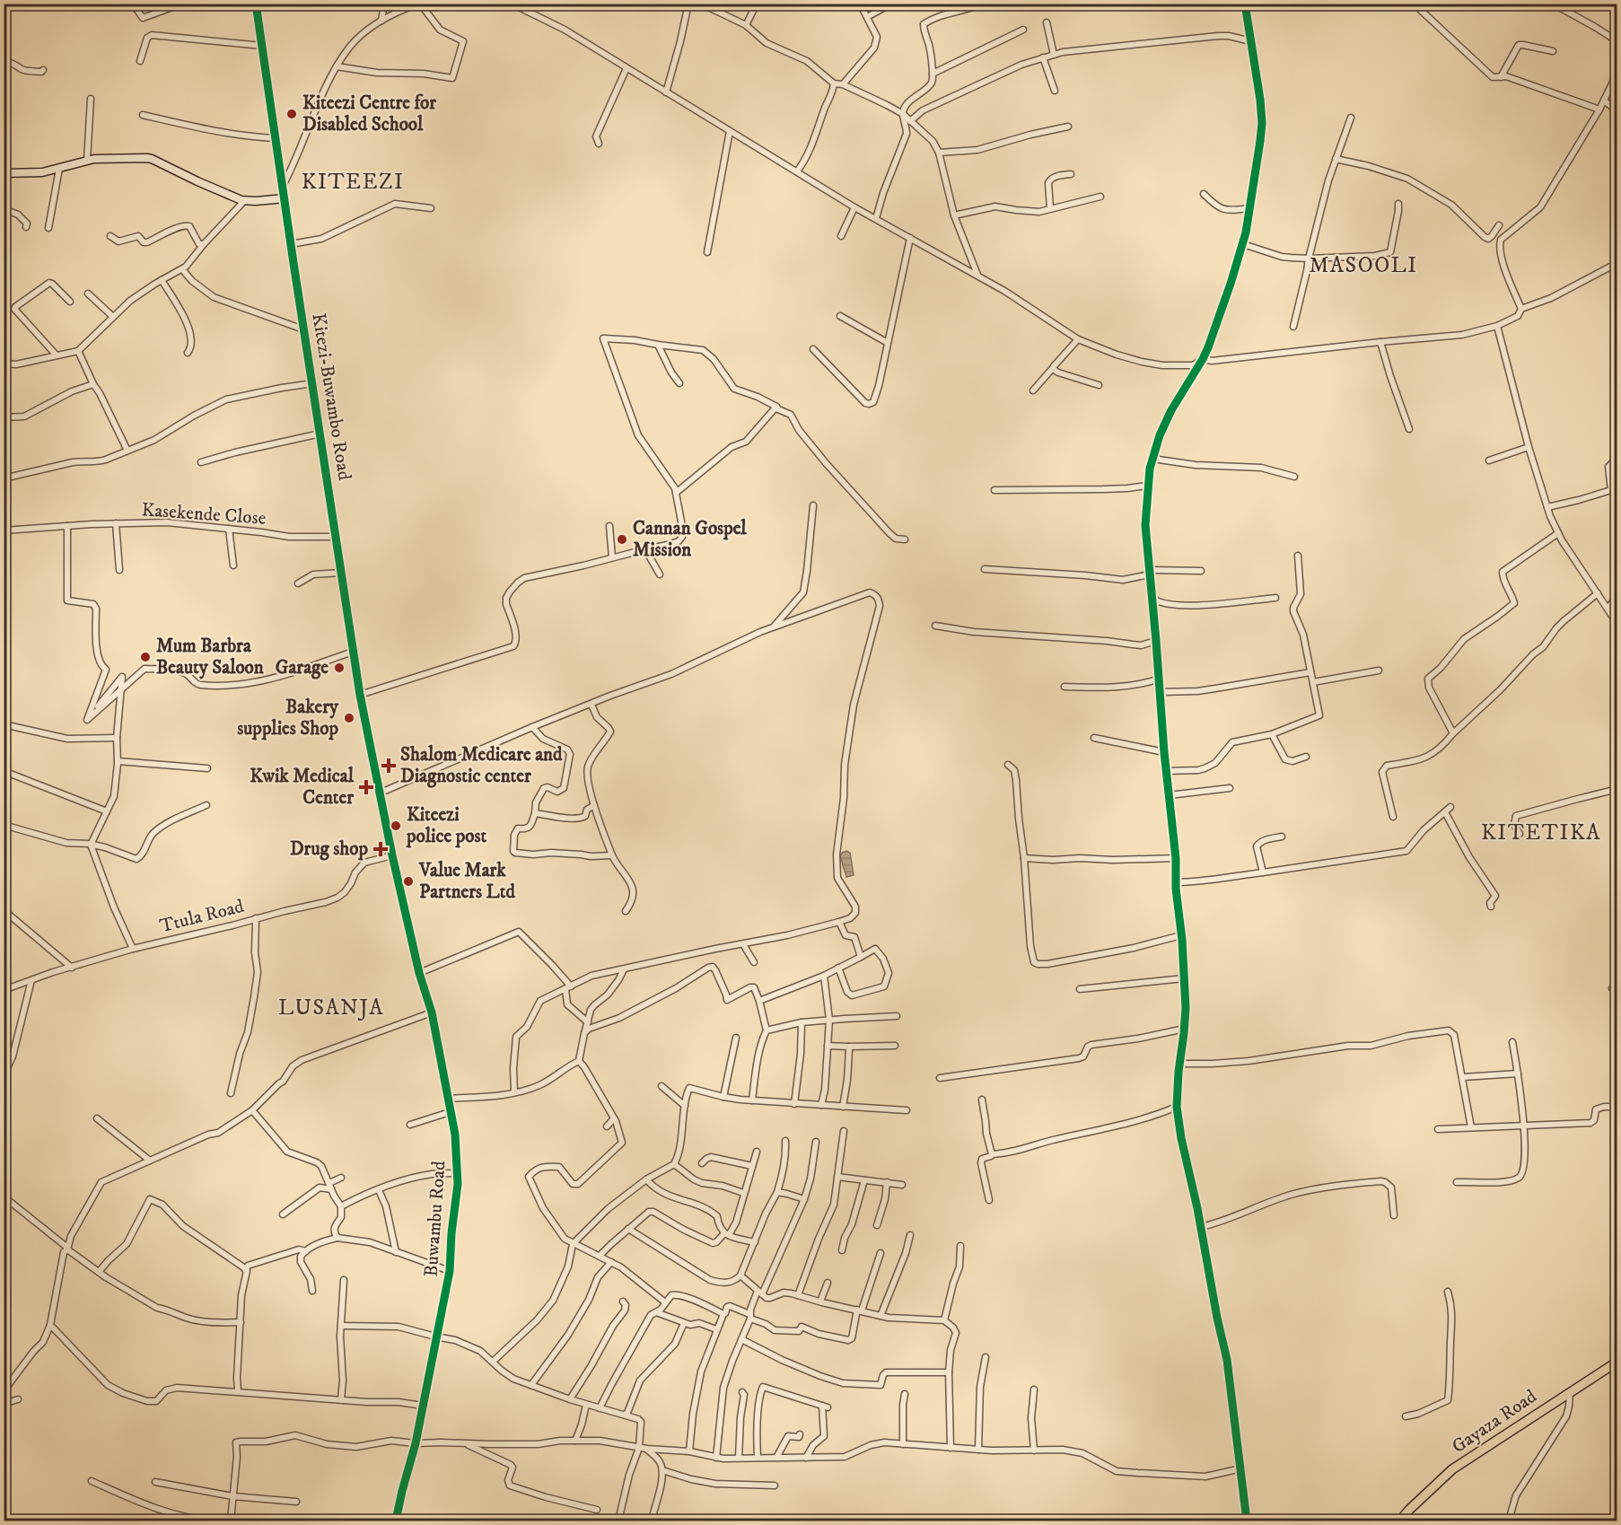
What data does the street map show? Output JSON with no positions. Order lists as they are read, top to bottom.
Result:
{
  "streets": {
    "main road": ["Gayaza Road"],
    "street": [
      "Kitezi-Buwambo Road",
      "Kasekende Close",
      "Ttula Road",
      "Buwambu Road"
    ]
  },
  "crossings": [
    ["Kitezi-Buwambo Road", "Kasekende Close"],
    ["Kitezi-Buwambo Road", "Buwambu Road"],
    ["Ttula Road", "Buwambu Road"]
  ],
  "districts": [
    "KITEEZI",
    "MASOOLI",
    "KITETIKA",
    "LUSANJA"
  ],
  "places": {
    "other": [
      "Kiteezi Centre for Disabled School",
      "Cannan Gospel Mission",
      "Mum Barbra Beauty Saloon",
      "Garage",
      "Bakery supplies Shop",
      "Kiteezi police post",
      "Value Mark Partners Ltd"
    ],
    "health": ["Shalom Medicare and Diagnostic center", "Kwik Medical Center", "Drug shop"]
  }
}
